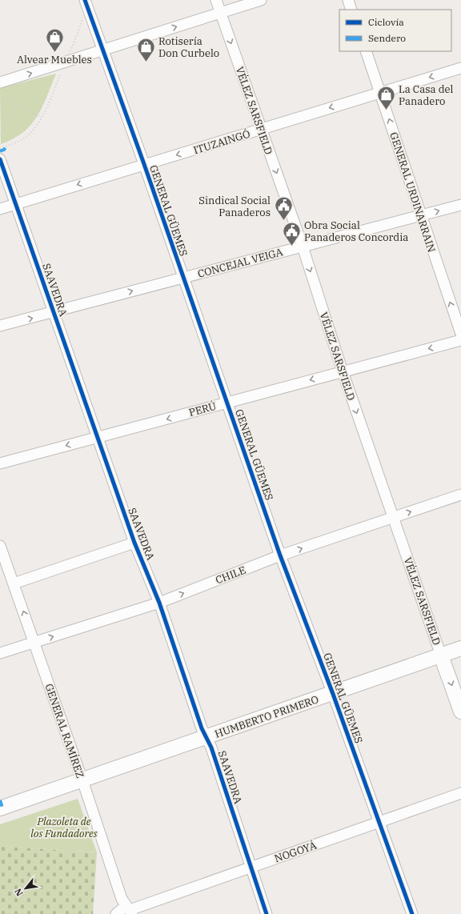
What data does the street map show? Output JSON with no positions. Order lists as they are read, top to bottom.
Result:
{
  "streets": {
    "street": [
      "VÉLEZ SARSFIELD",
      "ITUZAINGÓ",
      "GENERAL URDINARRAIN",
      "GENERAL GÜEMES",
      "CONCEJAL VEIGA",
      "SAAVEDRA",
      "PERÚ",
      "CHILE",
      "HUMBERTO PRIMERO",
      "GENERAL RAMÍREZ",
      "NOGOYÁ"
    ]
  },
  "crossings": [
    ["VÉLEZ SARSFIELD", "ITUZAINGÓ"],
    ["VÉLEZ SARSFIELD", "CONCEJAL VEIGA"],
    ["VÉLEZ SARSFIELD", "PERÚ"],
    ["VÉLEZ SARSFIELD", "CHILE"],
    ["VÉLEZ SARSFIELD", "HUMBERTO PRIMERO"],
    ["ITUZAINGÓ", "GENERAL URDINARRAIN"],
    ["ITUZAINGÓ", "GENERAL GÜEMES"],
    ["ITUZAINGÓ", "SAAVEDRA"],
    ["GENERAL URDINARRAIN", "CONCEJAL VEIGA"],
    ["GENERAL GÜEMES", "CONCEJAL VEIGA"],
    ["GENERAL GÜEMES", "PERÚ"],
    ["GENERAL GÜEMES", "CHILE"],
    ["GENERAL GÜEMES", "HUMBERTO PRIMERO"],
    ["GENERAL GÜEMES", "NOGOYÁ"],
    ["CONCEJAL VEIGA", "SAAVEDRA"],
    ["SAAVEDRA", "PERÚ"],
    ["SAAVEDRA", "CHILE"],
    ["SAAVEDRA", "HUMBERTO PRIMERO"],
    ["SAAVEDRA", "NOGOYÁ"],
    ["CHILE", "GENERAL RAMÍREZ"],
    ["HUMBERTO PRIMERO", "GENERAL RAMÍREZ"],
    ["GENERAL RAMÍREZ", "NOGOYÁ"]
  ],
  "one_way": [
    "VÉLEZ SARSFIELD",
    "ITUZAINGÓ",
    "GENERAL URDINARRAIN",
    "CONCEJAL VEIGA",
    "PERÚ",
    "CHILE"
  ],
  "parks": ["Plazoleta de los Fundadores"],
  "places": {
    "shop": ["Alvear Muebles", "Rotisería Don Curbelo", "La Casa del Panadero"],
    "public building": ["Sindical Social Panaderos", "Obra Social Panaderos Concordia"]
  },
  "legend": ["Ciclovía", "Sendero"],
  "north": "bottom left"
}
